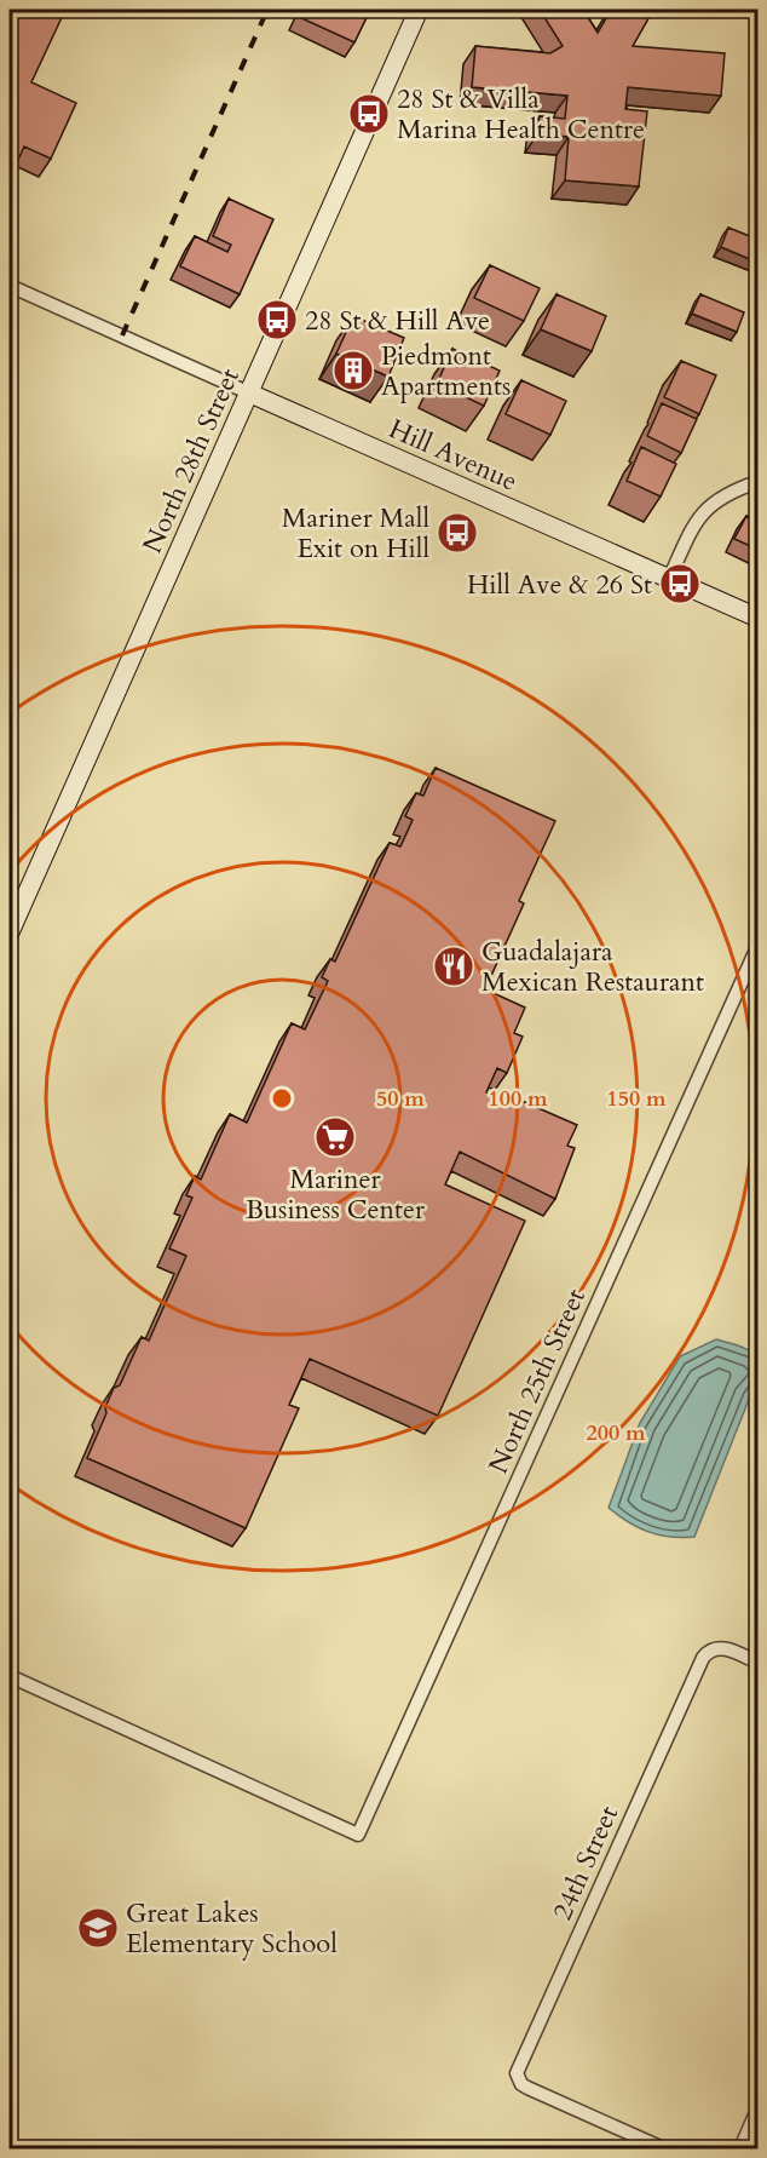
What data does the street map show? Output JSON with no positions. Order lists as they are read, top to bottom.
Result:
{
  "streets": {
    "main road": ["Hill Avenue", "North 28th Street"],
    "street": ["North 25th Street", "24th Street"]
  },
  "crossings": [
    ["Hill Avenue", "North 28th Street"]
  ],
  "places": {
    "bus stop": [
      "28 St & Villa Marina Health Centre",
      "28 St & Hill Ave",
      "Mariner Mall Exit on Hill",
      "Hill Ave & 26 St"
    ],
    "building": ["Piedmont Apartments"],
    "restaurant": ["Guadalajara Mexican Restaurant"],
    "supermarket": ["Mariner Business Center"],
    "school or university": ["Great Lakes Elementary School"]
  },
  "rings": [
    "50 m",
    "100 m",
    "150 m",
    "200 m"
  ]
}
